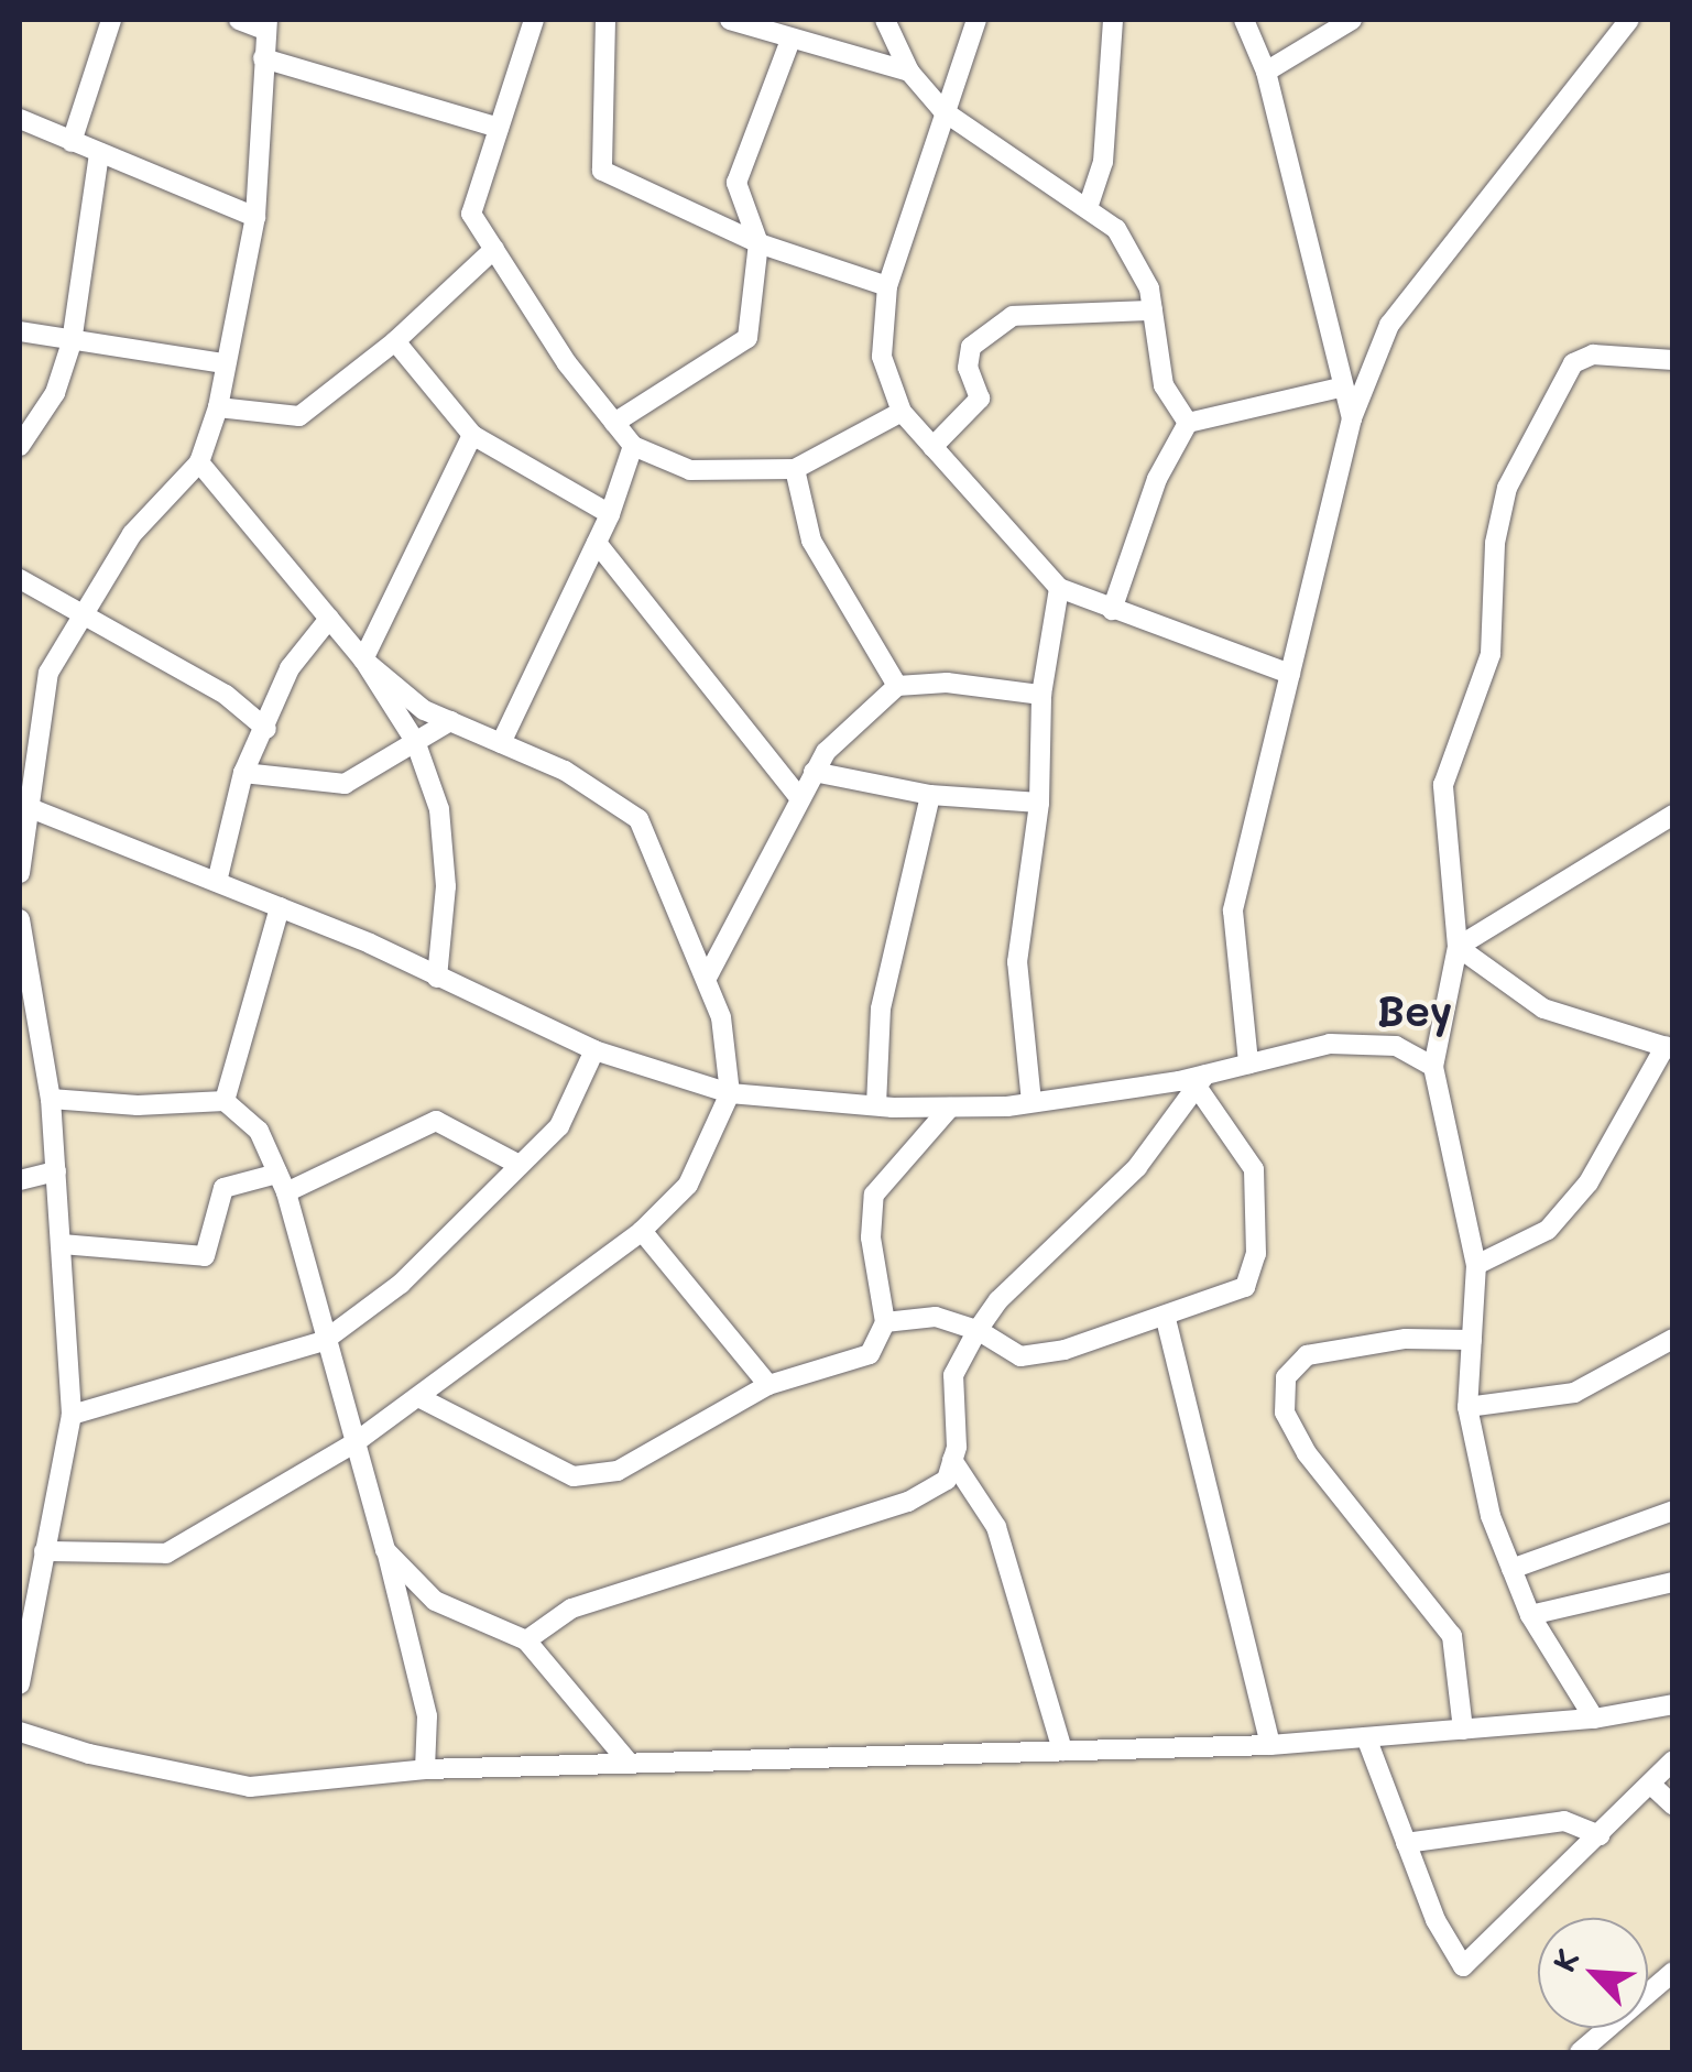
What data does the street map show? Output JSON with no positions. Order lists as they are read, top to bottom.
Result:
{
  "districts": ["Bey"],
  "north": "top left"
}
